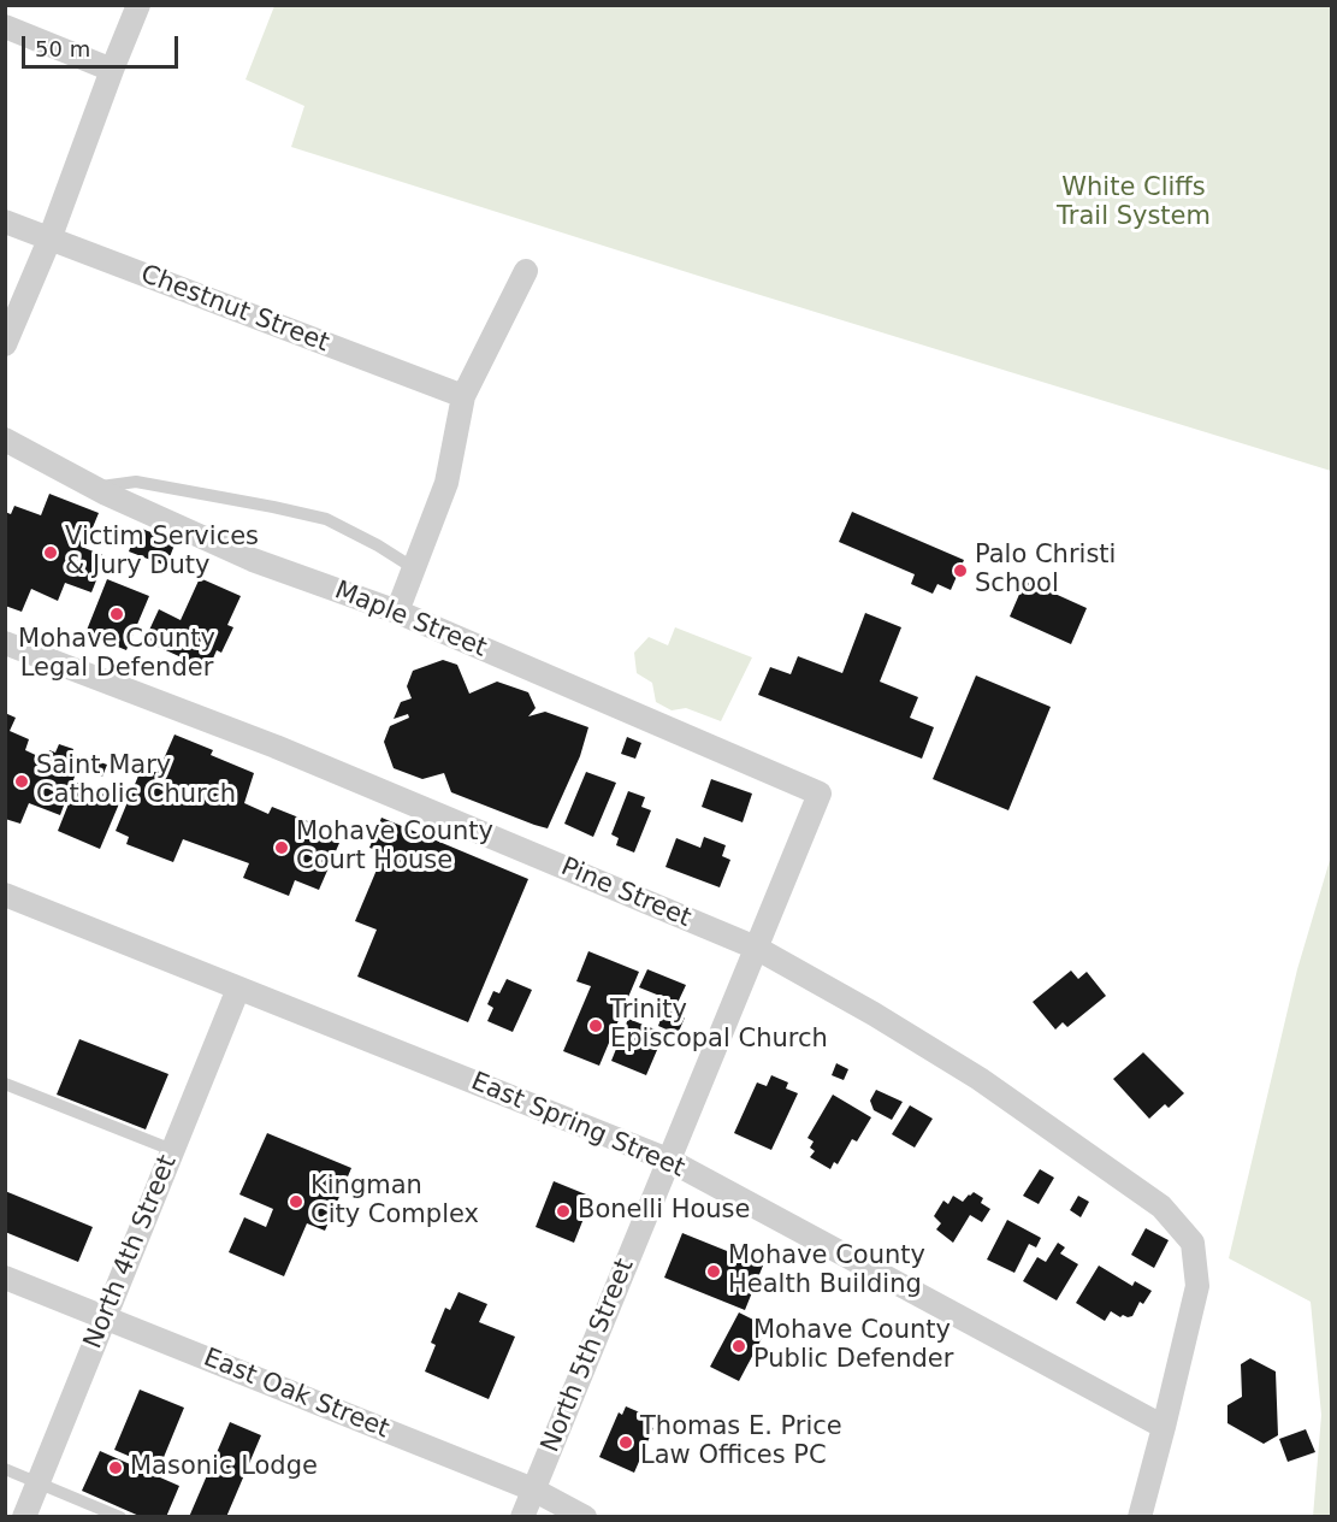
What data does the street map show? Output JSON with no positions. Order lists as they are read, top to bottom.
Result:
{
  "streets": {
    "street": [
      "Chestnut Street",
      "Maple Street",
      "Pine Street",
      "East Spring Street",
      "North 4th Street",
      "North 5th Street",
      "East Oak Street"
    ]
  },
  "crossings": [
    ["Maple Street", "North 5th Street"],
    ["Pine Street", "East Spring Street"],
    ["Pine Street", "North 5th Street"],
    ["East Spring Street", "North 4th Street"],
    ["East Spring Street", "North 5th Street"],
    ["North 4th Street", "East Oak Street"],
    ["North 5th Street", "East Oak Street"]
  ],
  "parks": ["White Cliffs Trail System"],
  "places": [
    "Victim Services & Jury Duty",
    "Palo Christi School",
    "Mohave County Legal Defender",
    "Saint Mary Catholic Church",
    "Mohave County Court House",
    "Trinity Episcopal Church",
    "Kingman City Complex",
    "Bonelli House",
    "Mohave County Health Building",
    "Mohave County Public Defender",
    "Thomas E. Price Law Offices PC",
    "Masonic Lodge"
  ],
  "scale_bar": "50 m"
}
